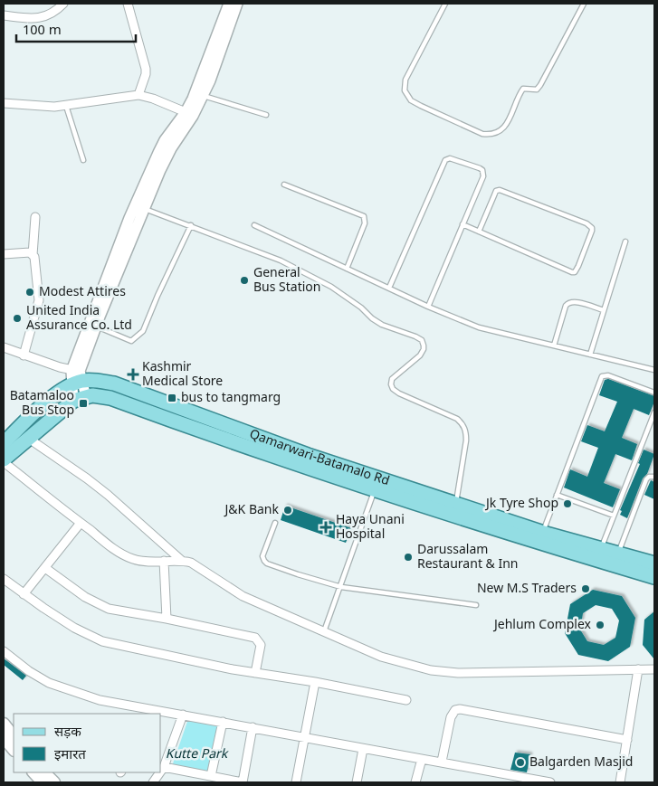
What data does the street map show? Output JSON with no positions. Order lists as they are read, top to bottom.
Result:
{
  "streets": {
    "main road": ["Qamarwari-Batamalo Rd"]
  },
  "parks": ["Kutte Park"],
  "places": {
    "other": [
      "General Bus Station",
      "Modest Attires",
      "United India Assurance Co. Ltd",
      "Jk Tyre Shop",
      "J&K Bank",
      "Darussalam Restaurant & Inn",
      "New M.S Traders",
      "Jehlum Complex",
      "Balgarden Masjid"
    ],
    "health": ["Kashmir Medical Store", "Haya Unani Hospital"],
    "transit": ["bus to tangmarg", "Batamaloo Bus Stop"]
  },
  "legend": ["सड़क", "इमारत"],
  "scale_bar": "100 m"
}
